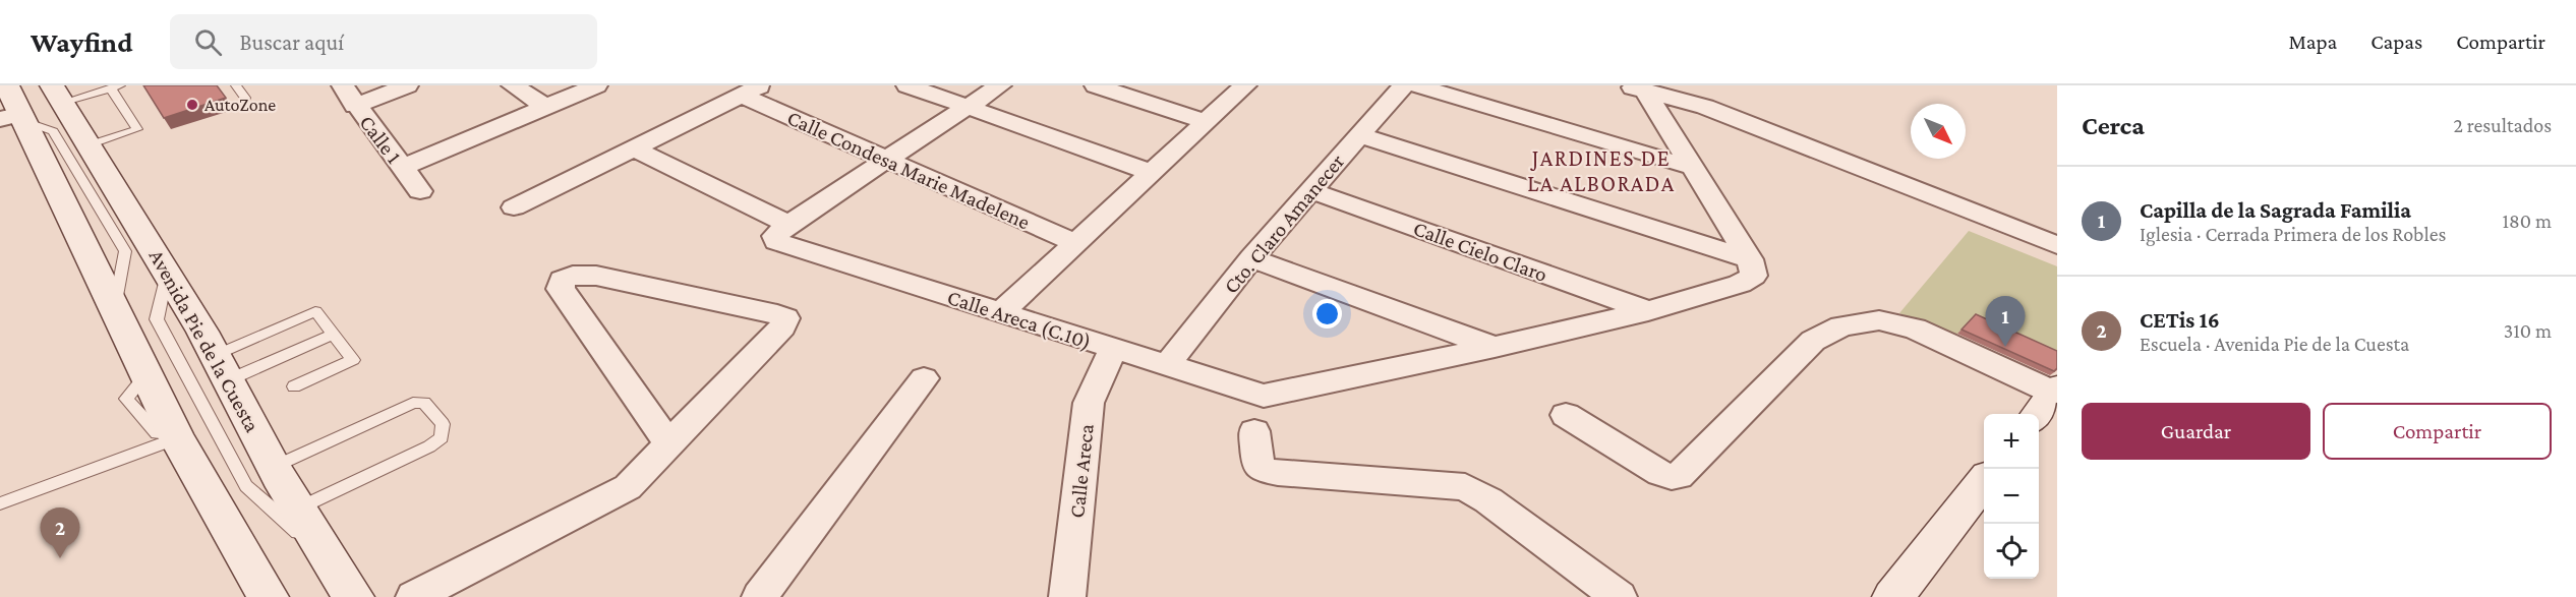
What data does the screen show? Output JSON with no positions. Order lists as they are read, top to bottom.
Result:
{
  "streets": {
    "main road": ["Avenida Pie de la Cuesta"],
    "street": [
      "Calle 1",
      "Calle Condesa Marie Madelene",
      "Cto. Claro Amanecer",
      "Calle Cielo Claro",
      "Calle Areca (C.10)",
      "Calle Areca"
    ]
  },
  "crossings": [
    ["Cto. Claro Amanecer", "Calle Cielo Claro"],
    ["Cto. Claro Amanecer", "Calle Areca (C.10)"],
    ["Calle Areca (C.10)", "Calle Areca"]
  ],
  "districts": ["JARDINES DE LA ALBORADA"],
  "places": ["AutoZone"],
  "north": "bottom right",
  "page": {
    "header": "Wayfind",
    "search": "Buscar aquí",
    "nav": ["Mapa", "Capas", "Compartir"],
    "heading": ["Cerca", "2 resultados"],
    "list": [
      {
        "mark": "1",
        "name": "Capilla de la Sagrada Familia",
        "note": "Iglesia · Cerrada Primera de los Robles",
        "value": "180 m"
      },
      {
        "mark": "2",
        "name": "CETis 16",
        "note": "Escuela · Avenida Pie de la Cuesta",
        "value": "310 m"
      }
    ],
    "pins": ["1", "2"],
    "buttons": ["Guardar", "Compartir"],
    "map_buttons": ["+", "−"]
  }
}
